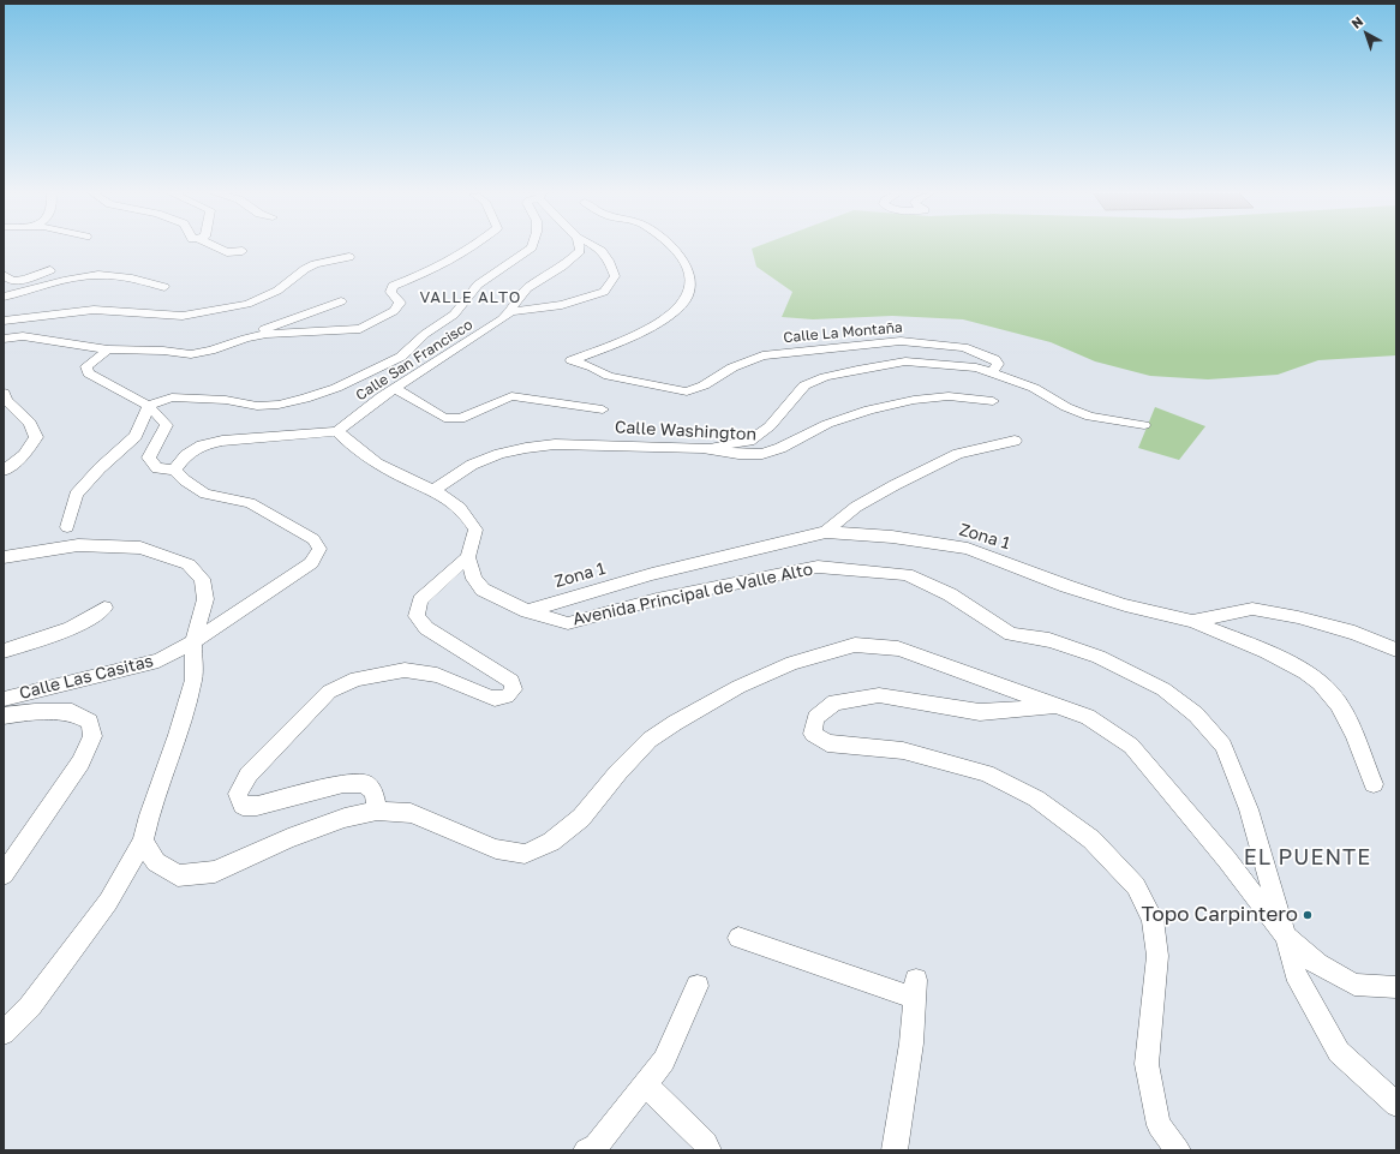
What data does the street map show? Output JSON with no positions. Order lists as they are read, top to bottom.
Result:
{
  "streets": {
    "street": [
      "Calle La Montaña",
      "Calle San Francisco",
      "Calle Washington",
      "Zona 1",
      "Avenida Principal de Valle Alto",
      "Calle Las Casitas"
    ]
  },
  "crossings": [
    ["Zona 1", "Avenida Principal de Valle Alto"]
  ],
  "districts": ["VALLE ALTO", "EL PUENTE"],
  "places": ["Topo Carpintero"],
  "north": "top left"
}
